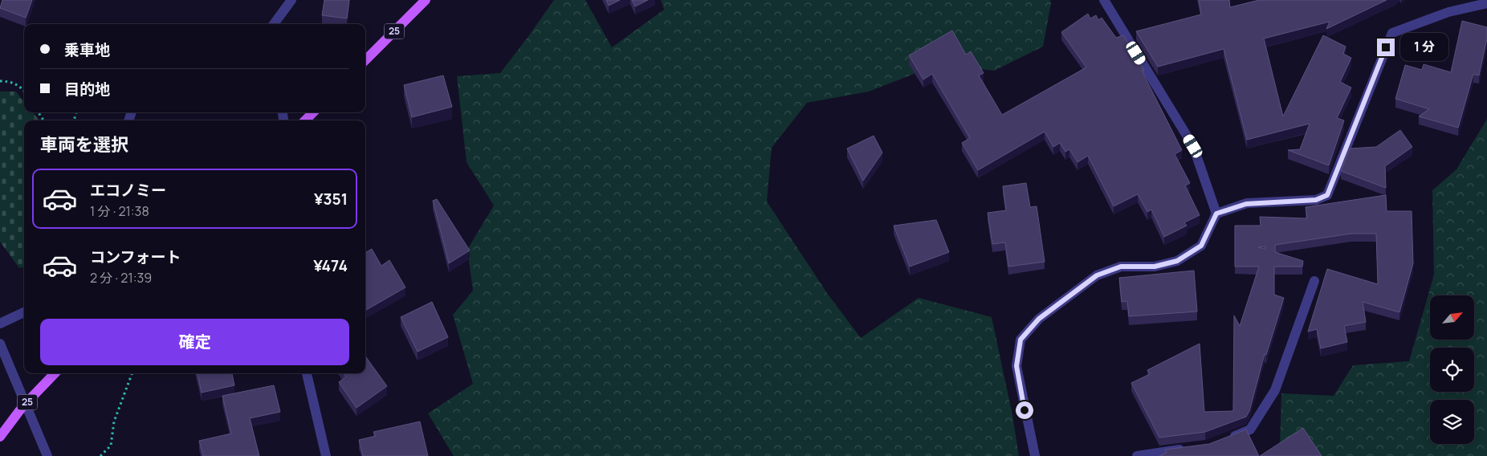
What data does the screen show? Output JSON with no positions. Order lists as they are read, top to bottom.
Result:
{
  "streets": {
    "main road": ["25"]
  },
  "north": "top right",
  "page": {
    "banner": ["乗車地", "目的地"],
    "bubble": "1 分",
    "heading": "車両を選択",
    "list": [
      {
        "name": "エコノミー",
        "note": "1 分 · 21:38",
        "value": "¥351"
      },
      {
        "name": "コンフォート",
        "note": "2 分 · 21:39",
        "value": "¥474"
      }
    ],
    "buttons": "確定"
  }
}
